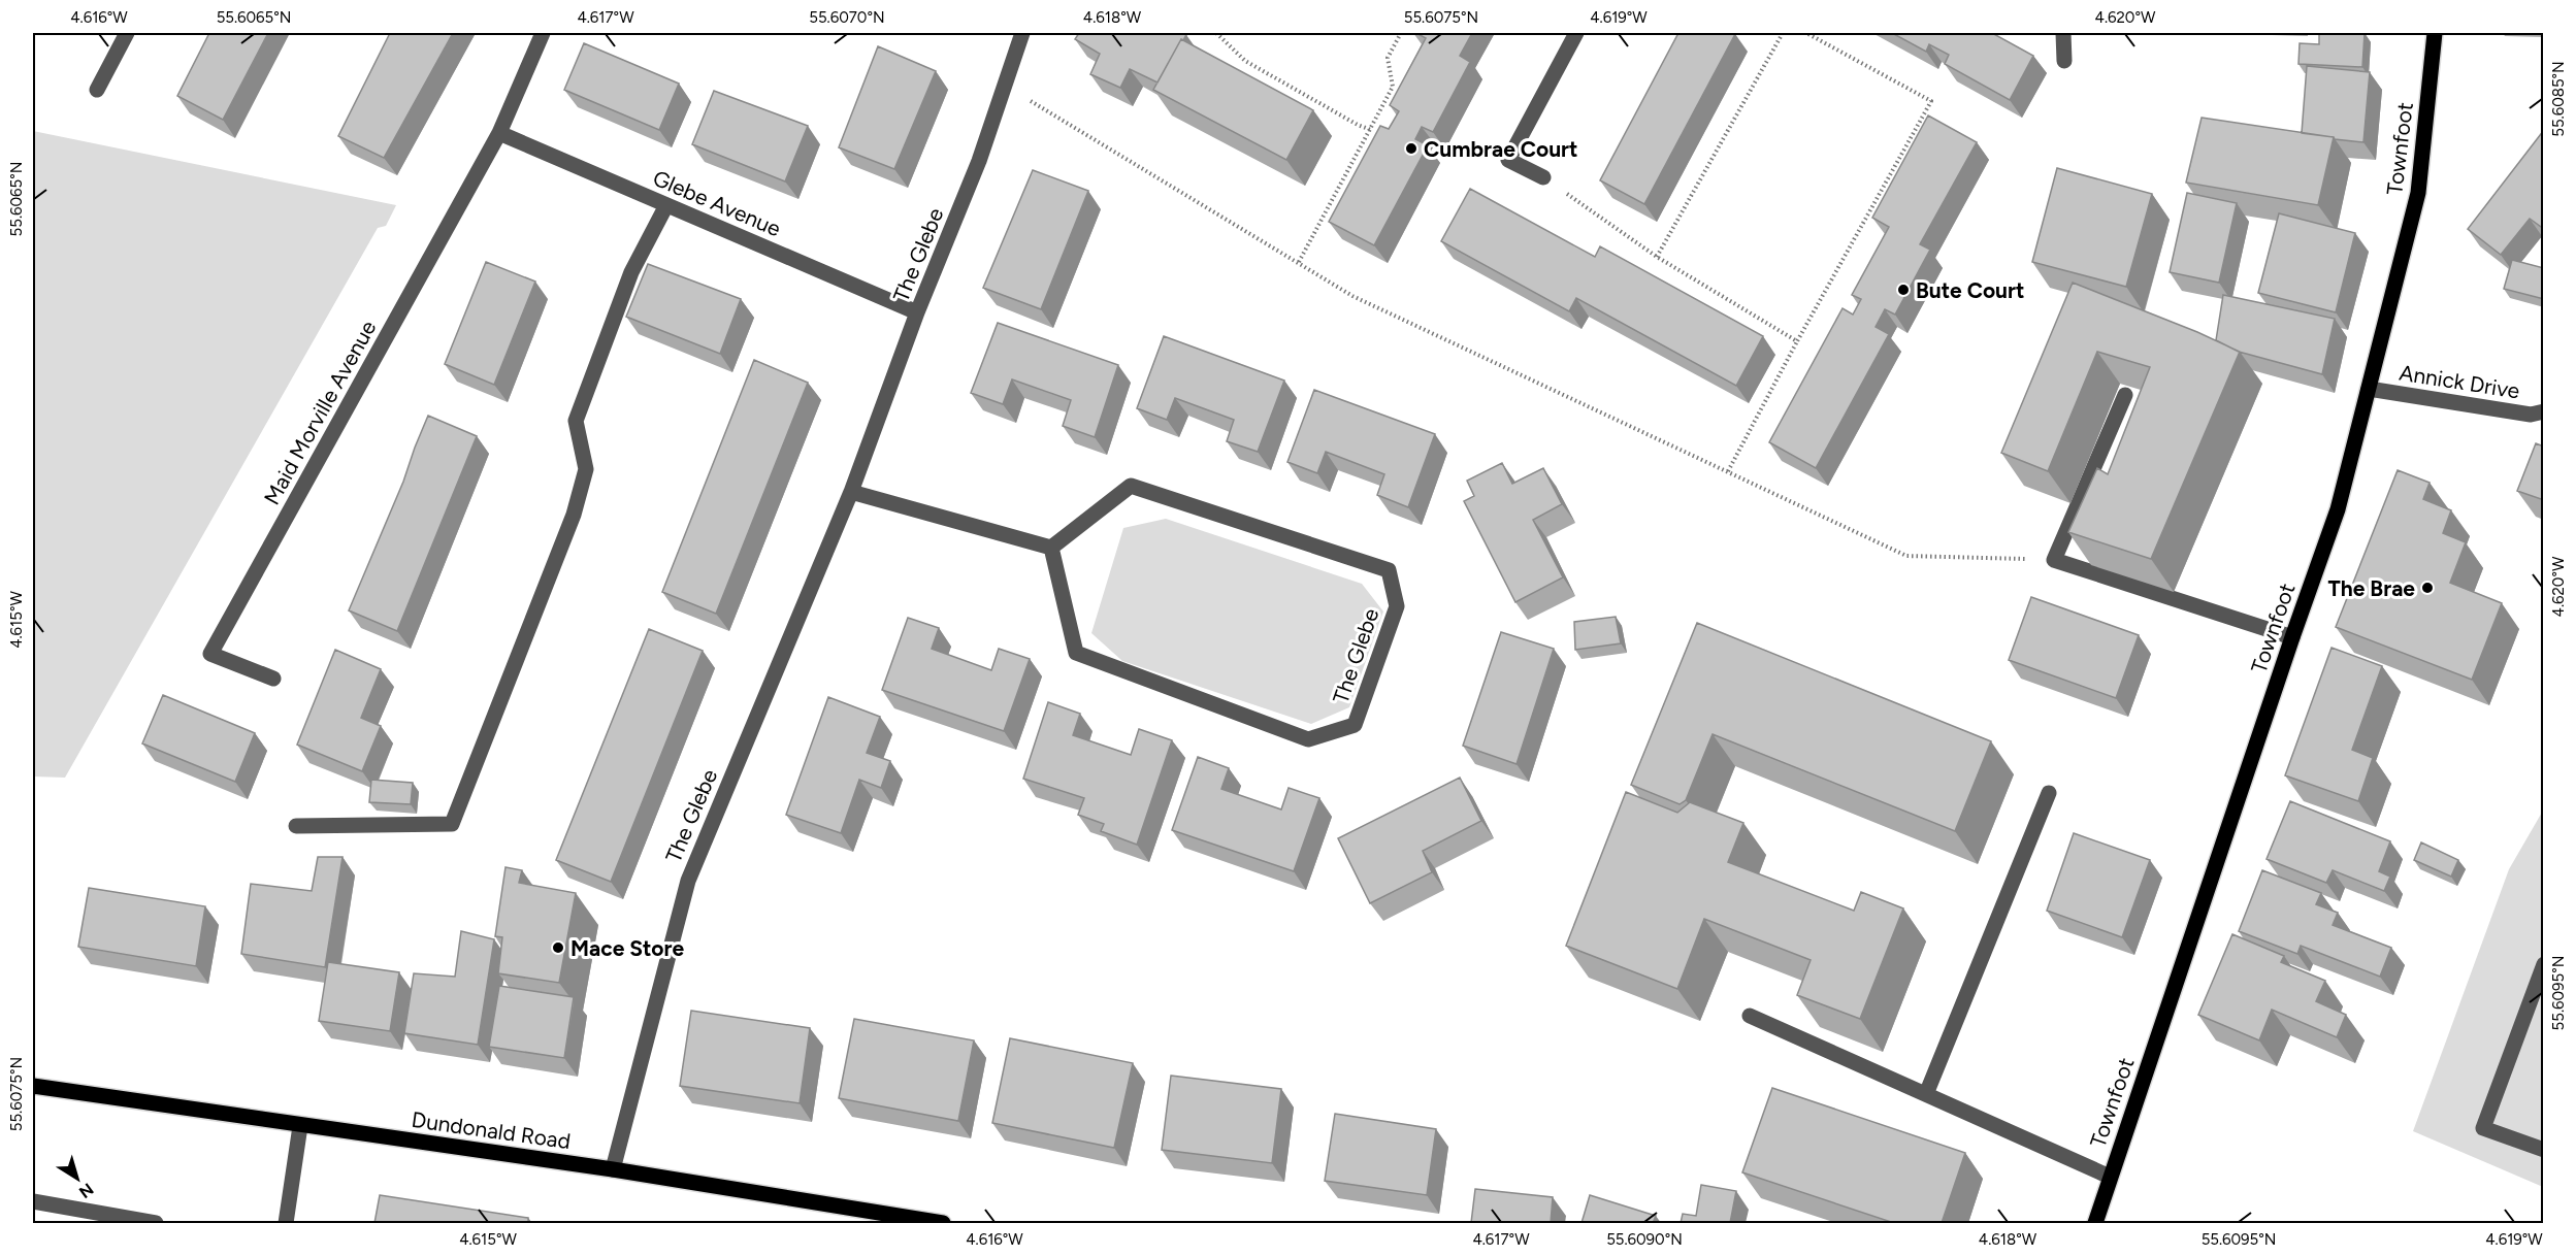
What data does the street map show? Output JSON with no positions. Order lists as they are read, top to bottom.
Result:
{
  "streets": {
    "main road": ["Townfoot", "Dundonald Road"],
    "street": [
      "Glebe Avenue",
      "The Glebe",
      "Annick Drive",
      "Maid Morville Avenue"
    ]
  },
  "crossings": [
    ["Townfoot", "Annick Drive"],
    ["Glebe Avenue", "The Glebe"],
    ["Glebe Avenue", "Maid Morville Avenue"],
    ["The Glebe", "Dundonald Road"]
  ],
  "places": [
    "Cumbrae Court",
    "Bute Court",
    "The Brae",
    "Mace Store"
  ],
  "north": "bottom right",
  "coordinates": [
    "4.616°W",
    "55.6065°N",
    "4.617°W",
    "55.6070°N",
    "4.618°W",
    "55.6075°N",
    "4.619°W",
    "4.620°W",
    "55.6085°N",
    "4.615°W",
    "55.6095°N",
    "55.6090°N"
  ]
}
